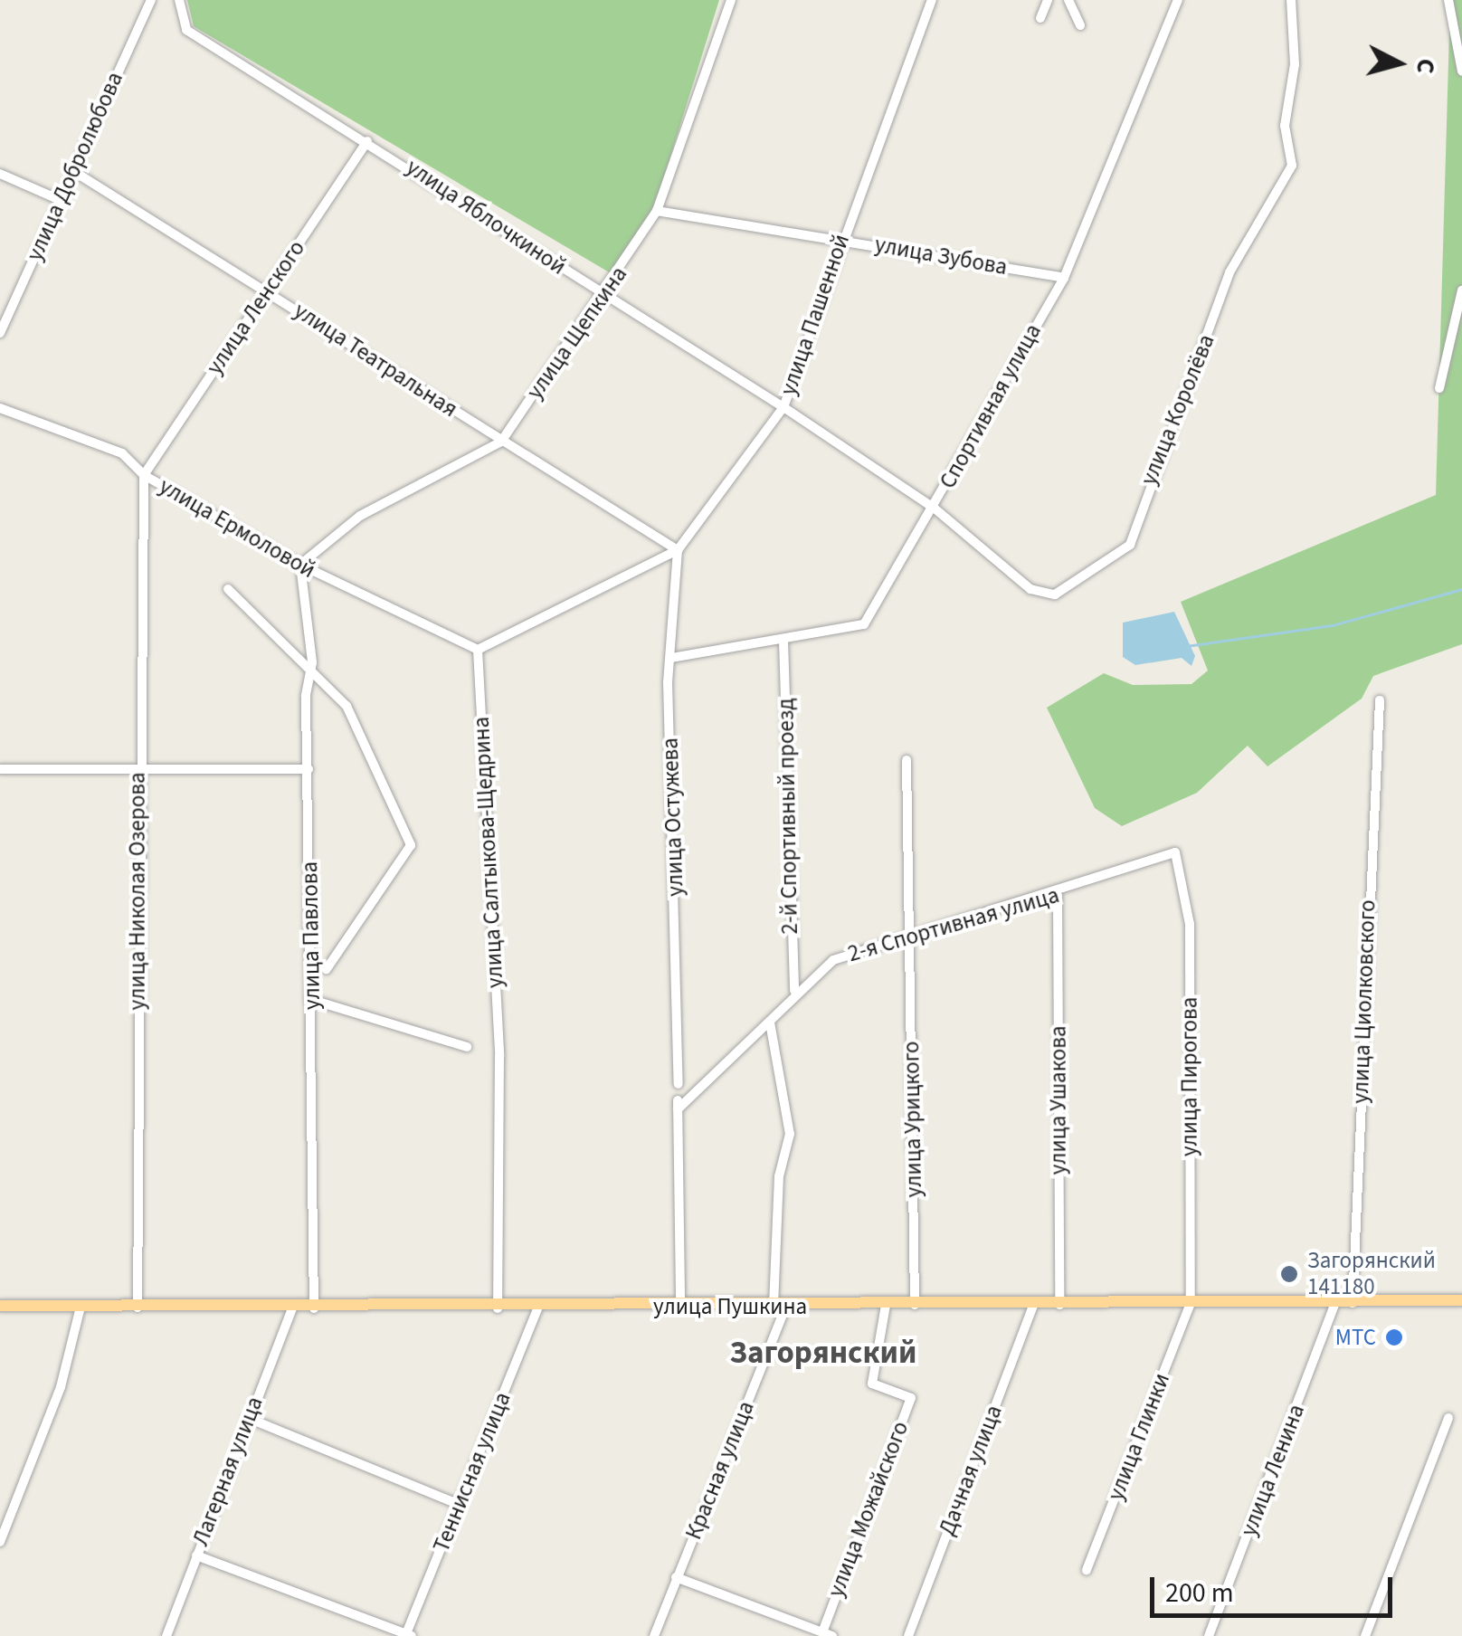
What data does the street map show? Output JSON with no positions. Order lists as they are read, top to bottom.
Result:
{
  "streets": {
    "main road": ["улица Пушкина"],
    "street": [
      "улица Добролюбова",
      "улица Яблочкиной",
      "улица Зубова",
      "улица Ленского",
      "улица Пашенной",
      "улица Щепкина",
      "улица Театральная",
      "Спортивная улица",
      "улица Королёва",
      "улица Ермоловой",
      "2-й Спортивный проезд",
      "улица Остужева",
      "улица Салтыкова-Щедрина",
      "улица Николая Озерова",
      "2-я Спортивная улица",
      "улица Павлова",
      "улица Циолковского",
      "улица Пирогова",
      "улица Ушакова",
      "улица Урицкого",
      "улица Глинки",
      "Красная улица",
      "Дачная улица",
      "улица Ленина",
      "Лагерная улица",
      "Теннисная улица",
      "улица Можайского"
    ]
  },
  "crossings": [
    ["улица Добролюбова", "улица Театральная"],
    ["улица Яблочкиной", "улица Ленского"],
    ["улица Яблочкиной", "улица Пашенной"],
    ["улица Яблочкиной", "улица Щепкина"],
    ["улица Яблочкиной", "улица Королёва"],
    ["улица Зубова", "улица Пашенной"],
    ["улица Зубова", "улица Щепкина"],
    ["улица Зубова", "Спортивная улица"],
    ["улица Ленского", "улица Театральная"],
    ["улица Ленского", "улица Ермоловой"],
    ["улица Ленского", "улица Николая Озерова"],
    ["улица Пашенной", "улица Театральная"],
    ["улица Пашенной", "улица Королёва"],
    ["улица Пашенной", "улица Ермоловой"],
    ["улица Пашенной", "улица Остужева"],
    ["улица Пашенной", "улица Салтыкова-Щедрина"],
    ["улица Щепкина", "улица Театральная"],
    ["улица Щепкина", "улица Ермоловой"],
    ["улица Щепкина", "улица Павлова"],
    ["улица Театральная", "улица Остужева"],
    ["Спортивная улица", "улица Королёва"],
    ["Спортивная улица", "2-й Спортивный проезд"],
    ["Спортивная улица", "улица Остужева"],
    ["улица Ермоловой", "улица Салтыкова-Щедрина"],
    ["улица Ермоловой", "улица Николая Озерова"],
    ["улица Ермоловой", "улица Павлова"],
    ["2-й Спортивный проезд", "2-я Спортивная улица"],
    ["улица Салтыкова-Щедрина", "улица Пушкина"],
    ["улица Николая Озерова", "улица Пушкина"],
    ["2-я Спортивная улица", "улица Пирогова"],
    ["2-я Спортивная улица", "улица Ушакова"],
    ["2-я Спортивная улица", "улица Урицкого"],
    ["2-я Спортивная улица", "улица Пушкина"],
    ["2-я Спортивная улица", "Красная улица"],
    ["улица Павлова", "улица Пушкина"],
    ["улица Циолковского", "улица Пушкина"],
    ["улица Пирогова", "улица Пушкина"],
    ["улица Пирогова", "улица Глинки"],
    ["улица Ушакова", "улица Пушкина"],
    ["улица Урицкого", "улица Пушкина"],
    ["улица Пушкина", "улица Глинки"],
    ["улица Пушкина", "Красная улица"],
    ["улица Пушкина", "Дачная улица"],
    ["улица Пушкина", "улица Ленина"],
    ["улица Пушкина", "Лагерная улица"],
    ["улица Пушкина", "Теннисная улица"],
    ["улица Пушкина", "улица Можайского"]
  ],
  "districts": ["Загорянский"],
  "places": ["Загорянский 141180", "МТС"],
  "scale_bar": "200 m",
  "north": "right"
}
